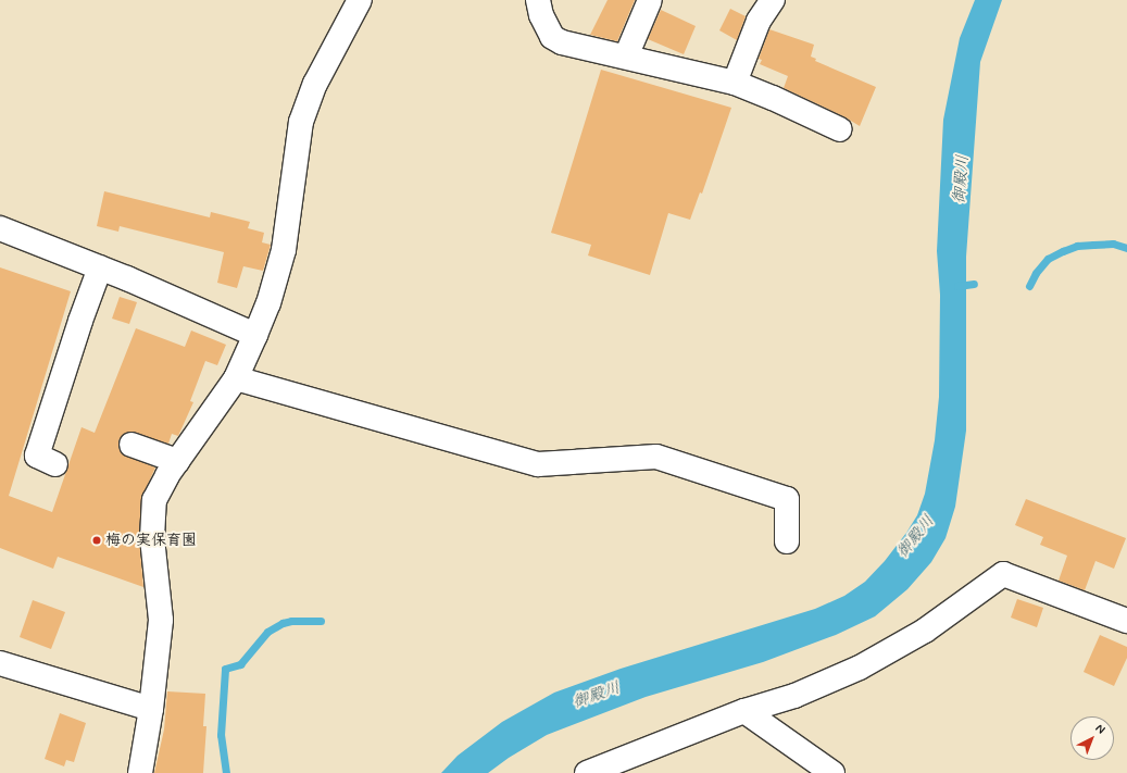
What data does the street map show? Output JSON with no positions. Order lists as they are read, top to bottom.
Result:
{
  "water": ["御殿川"],
  "places": ["梅の実保育園"],
  "north": "top right"
}
